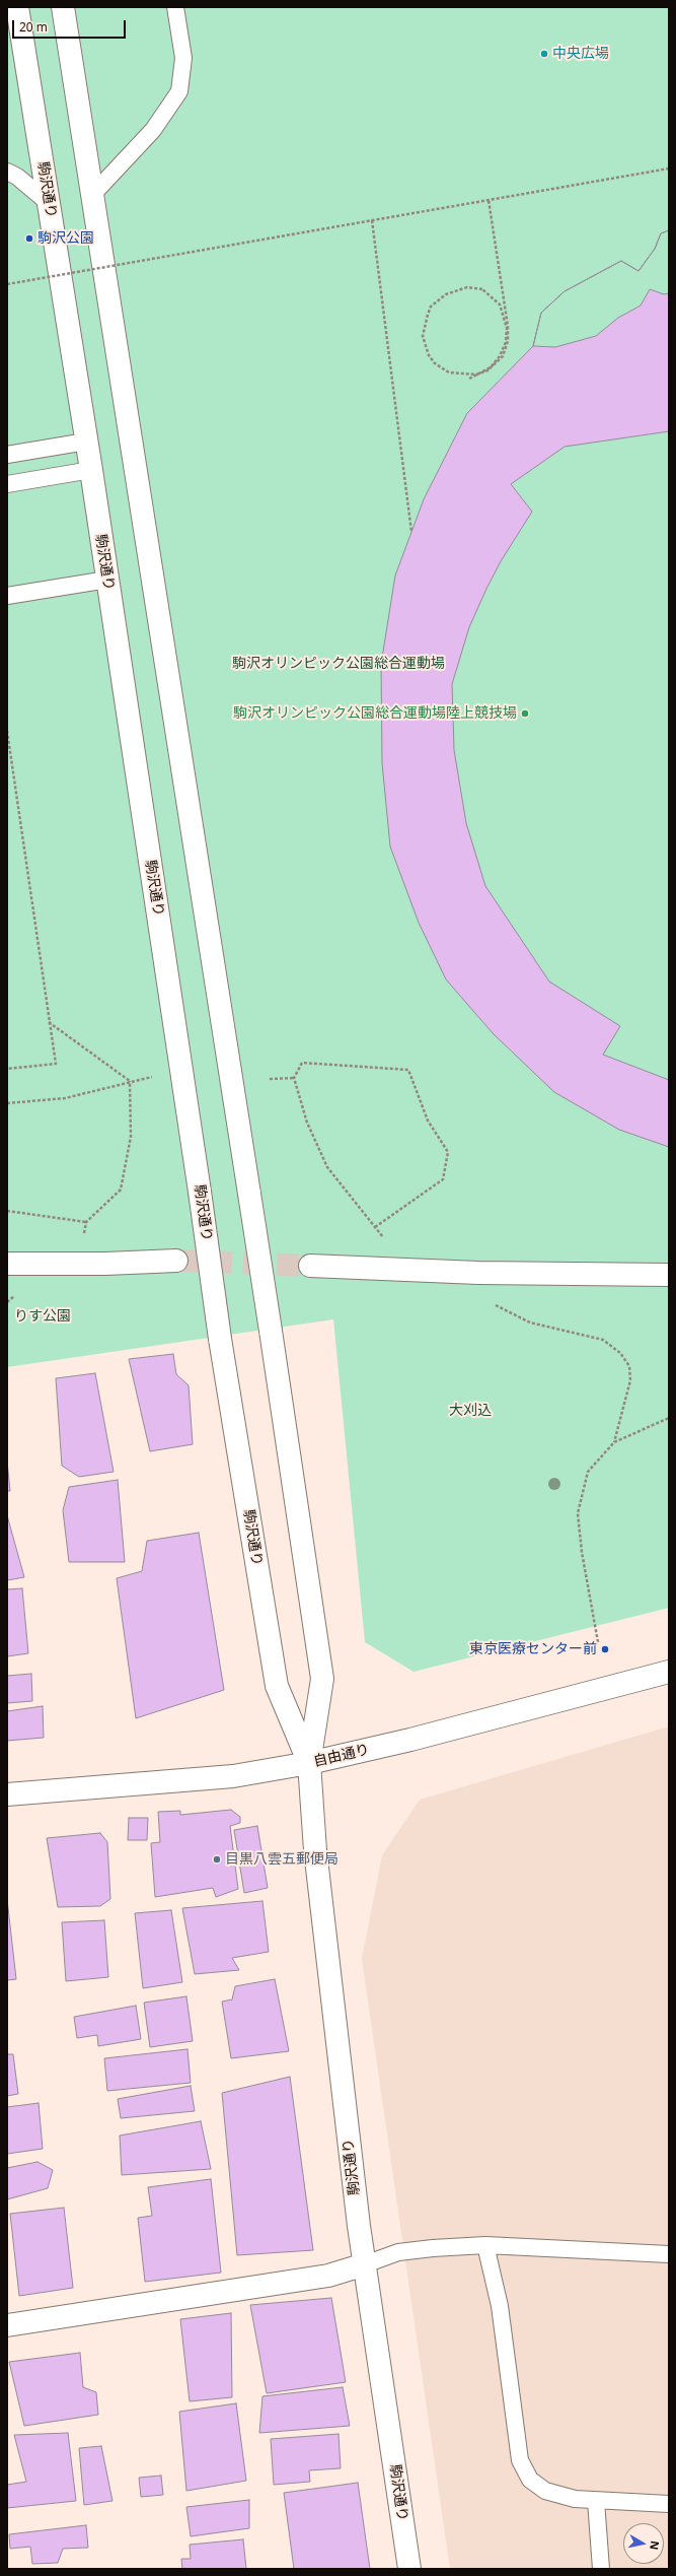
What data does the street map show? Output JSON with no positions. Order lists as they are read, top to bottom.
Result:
{
  "streets": {
    "main road": ["駒沢通り", "自由通り"]
  },
  "crossings": [
    ["駒沢通り", "自由通り"]
  ],
  "parks": ["駒沢オリンピック公園総合運動場", "りす公園", "大刈込"],
  "places": [
    "中央広場",
    "駒沢公園",
    "駒沢オリンピック公園総合運動場陸上競技場",
    "東京医療センター前",
    "目黒八雲五郵便局"
  ],
  "scale_bar": "20 m",
  "north": "right"
}
